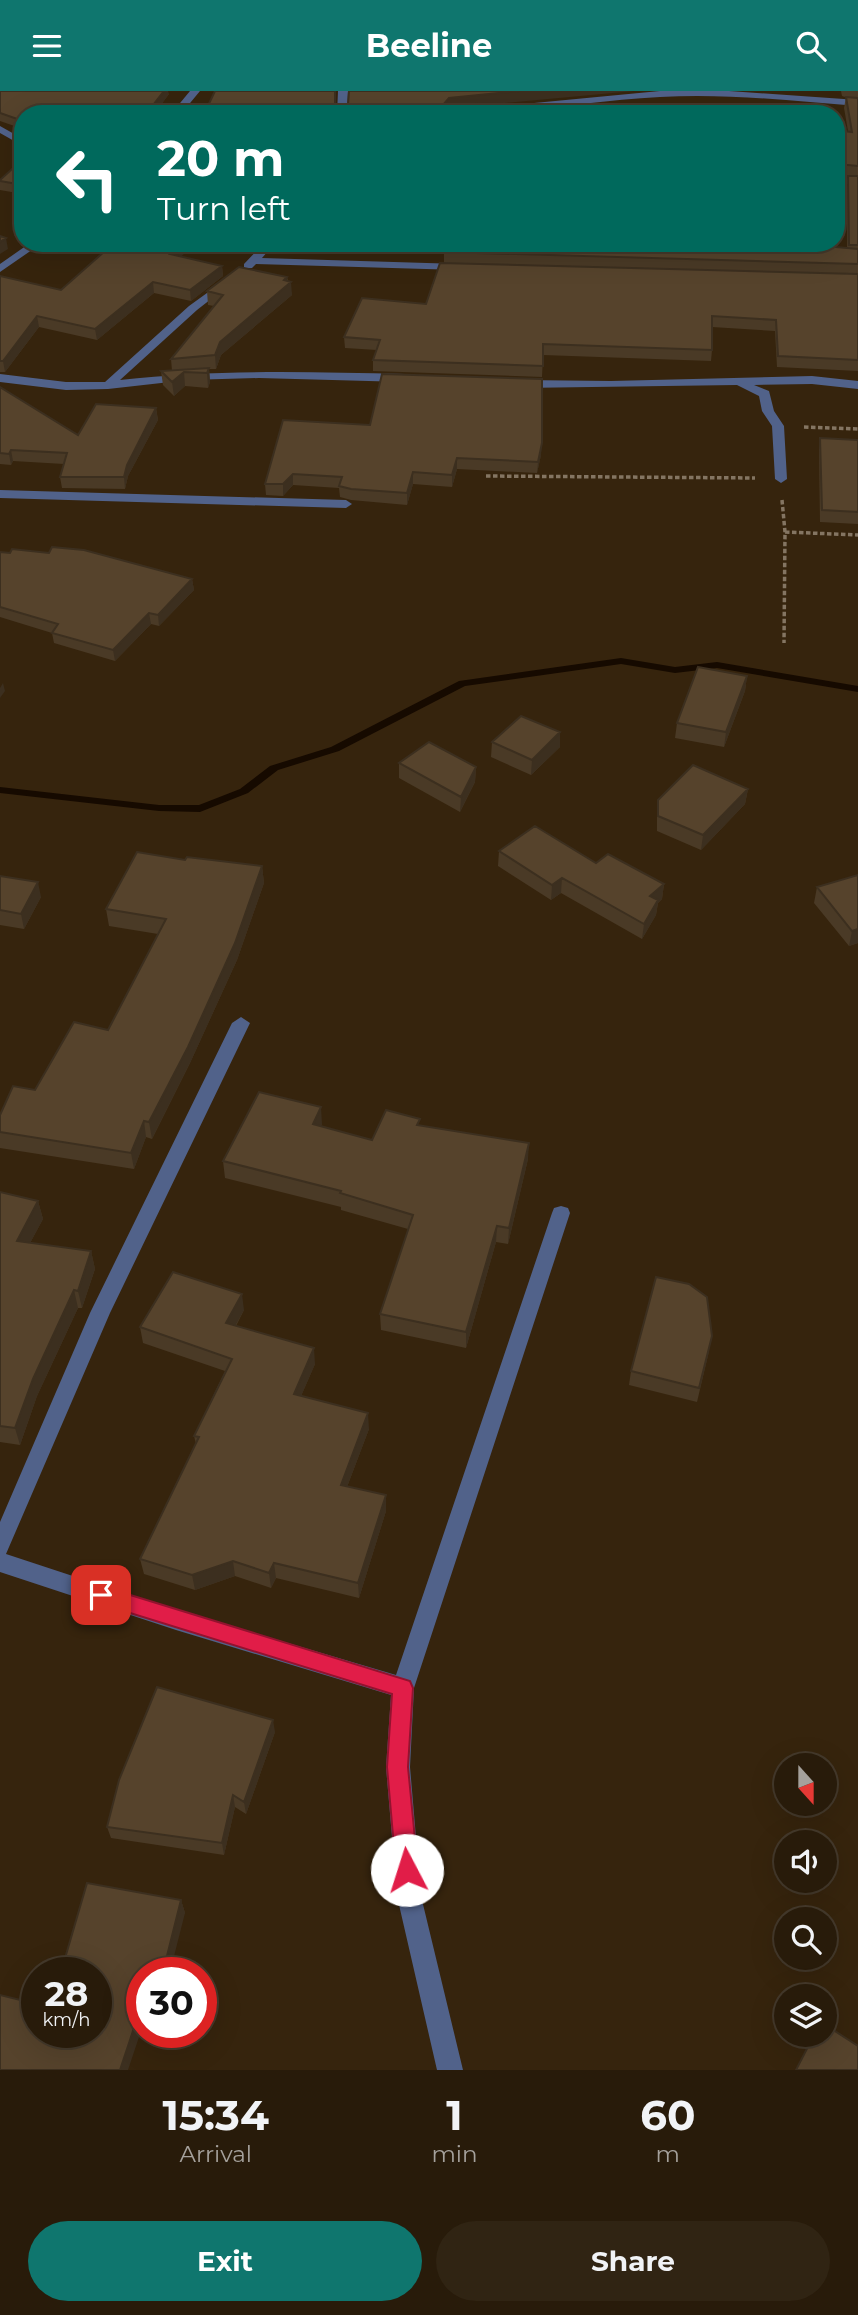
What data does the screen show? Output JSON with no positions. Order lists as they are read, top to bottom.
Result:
{
  "north": "bottom",
  "page": {
    "header": "Beeline",
    "turn": ["20 m", "Turn left"],
    "speed": "28 km/h",
    "limit": "30",
    "eta": [
      "15:34",
      "Arrival",
      "1",
      "min",
      "60",
      "m"
    ],
    "buttons": ["Exit", "Share"]
  }
}
